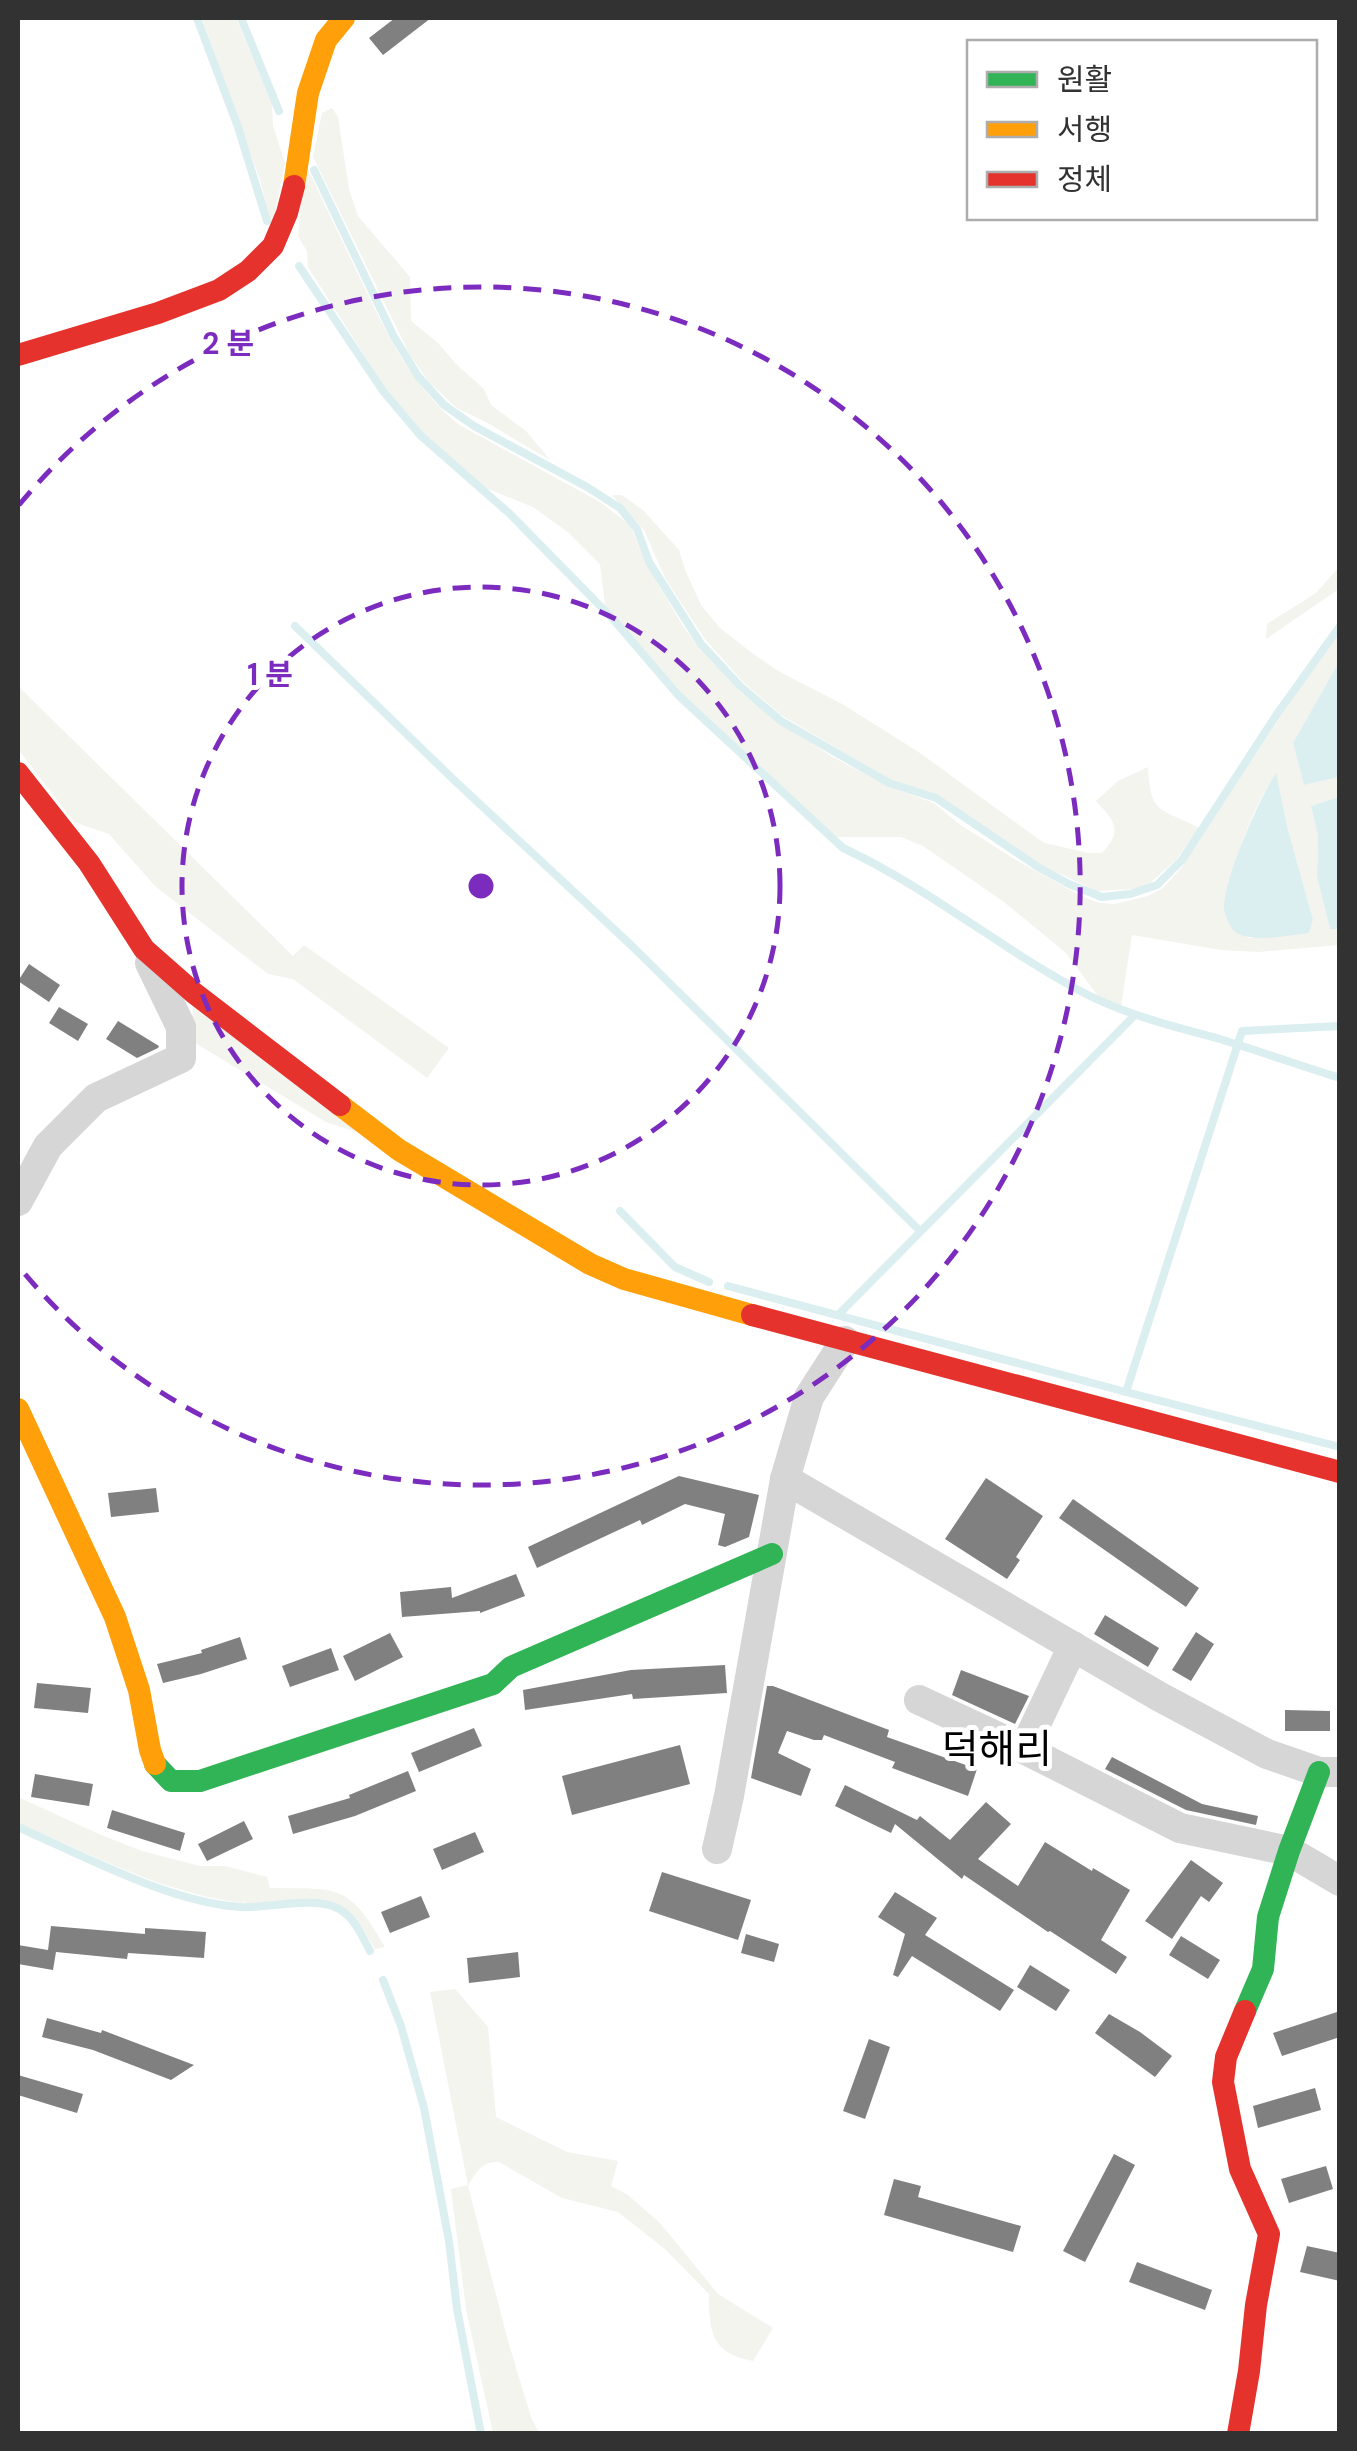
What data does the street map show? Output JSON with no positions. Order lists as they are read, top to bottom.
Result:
{
  "districts": ["덕해리"],
  "legend": ["원활", "서행", "정체"],
  "rings": ["2 분", "1 분"]
}
